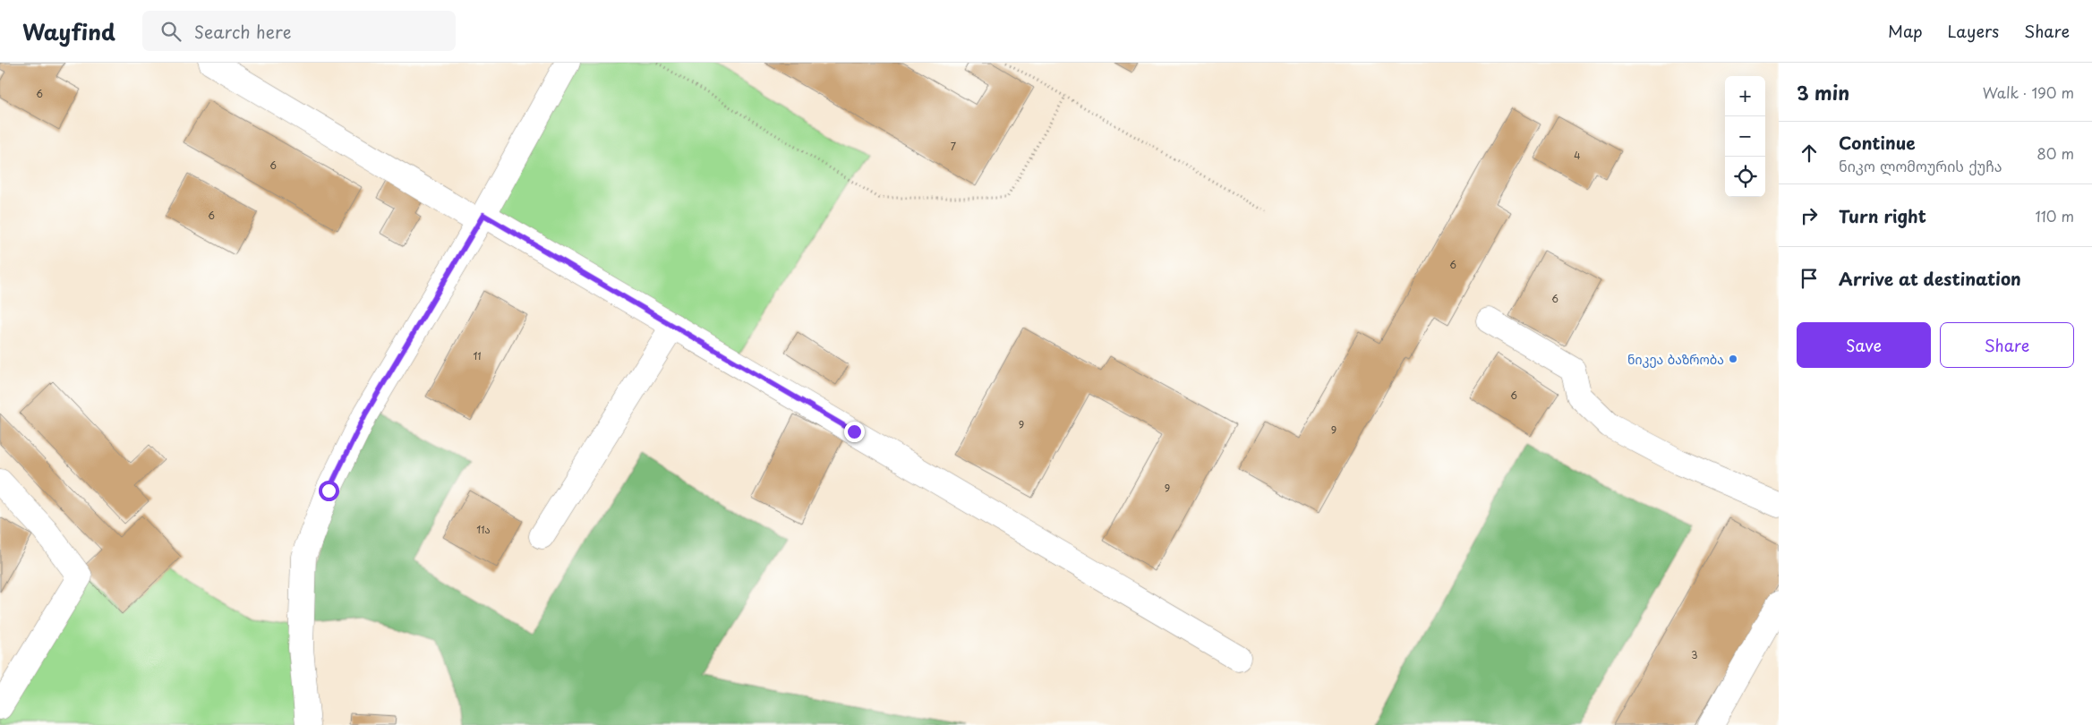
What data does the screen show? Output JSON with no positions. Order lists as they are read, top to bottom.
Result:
{
  "places": ["ნიკეა ბაზრობა"],
  "house_numbers": [
    "6",
    "7",
    "4",
    "6",
    "6",
    "6",
    "6",
    "11",
    "6",
    "9",
    "9",
    "9",
    "11ა",
    "3"
  ],
  "page": {
    "header": "Wayfind",
    "search": "Search here",
    "nav": ["Map", "Layers", "Share"],
    "heading": ["3 min", "Walk · 190 m"],
    "map_buttons": ["+", "−"],
    "list": [
      ["Continue", "ნიკო ლომოურის ქუჩა", "80 m"],
      ["Turn right", "110 m"],
      "Arrive at destination"
    ],
    "buttons": ["Save", "Share"]
  }
}
